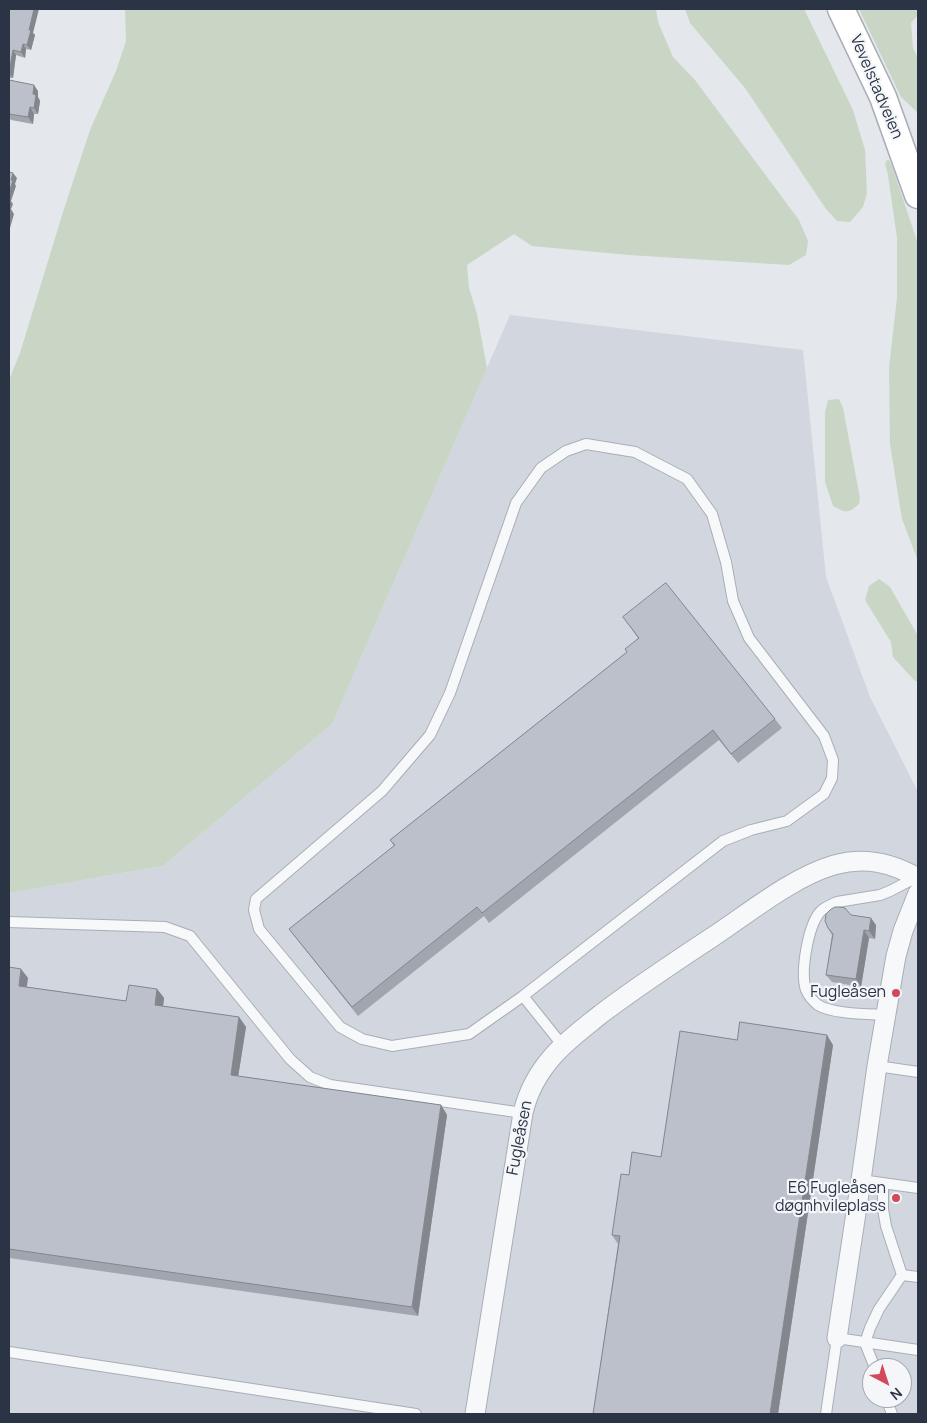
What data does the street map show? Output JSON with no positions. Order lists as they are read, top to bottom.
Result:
{
  "streets": {
    "main road": ["Vevelstadveien"],
    "street": ["Fugleåsen"]
  },
  "places": ["Fugleåsen", "E6 Fugleåsen døgnhvileplass"],
  "north": "bottom right"
}
